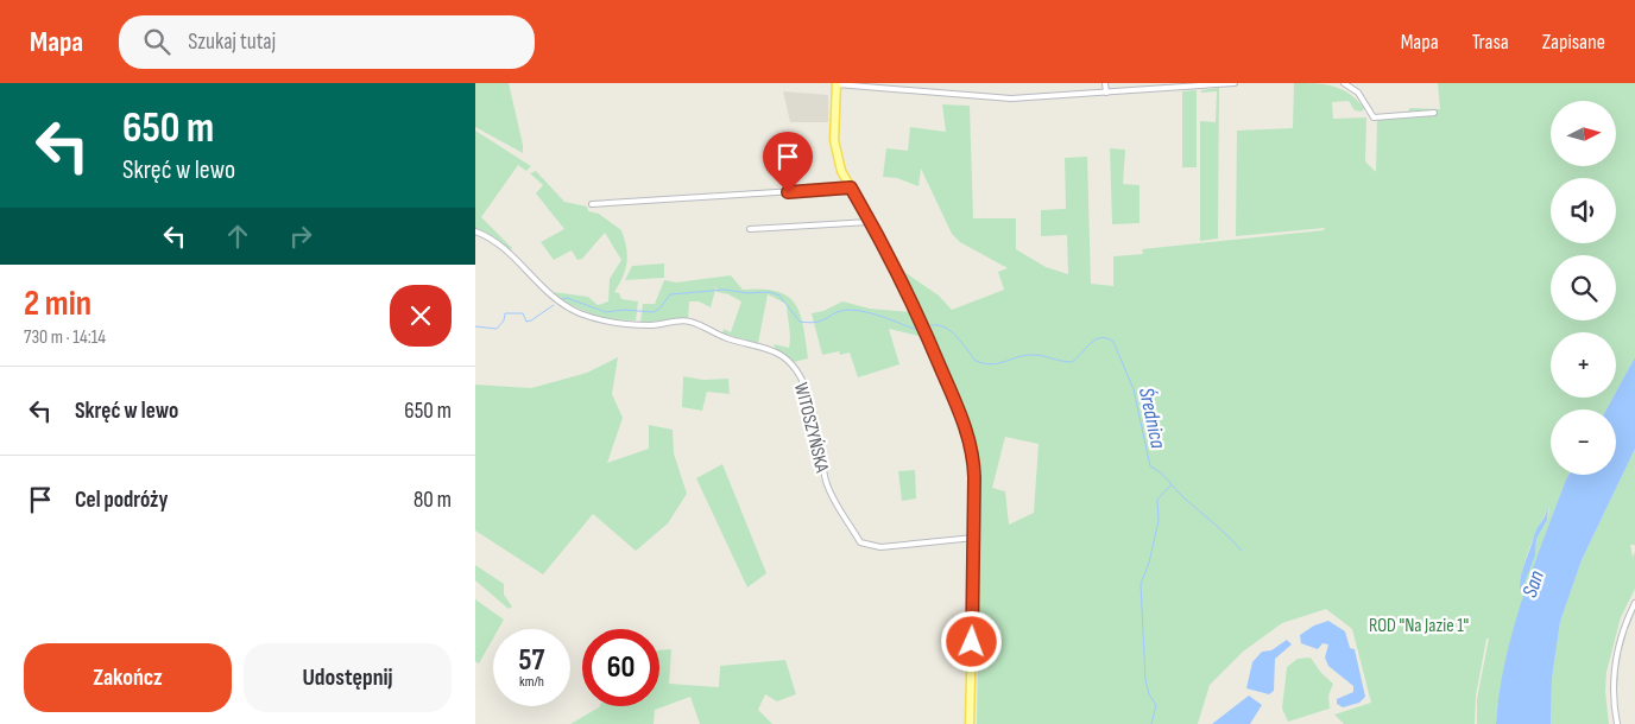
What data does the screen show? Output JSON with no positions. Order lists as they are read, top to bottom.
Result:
{
  "streets": {
    "street": ["WITOSZYŃSKA"]
  },
  "water": ["Średnica", "San"],
  "parks": ["ROD \"Na Jazie 1\""],
  "north": "right",
  "page": {
    "header": "Mapa",
    "search": "Szukaj tutaj",
    "nav": ["Mapa", "Trasa", "Zapisane"],
    "turn": ["650 m", "Skręć w lewo"],
    "map_buttons": ["+", "−"],
    "heading": ["2 min", "730 m · 14:14"],
    "list": [
      {
        "name": "Skręć w lewo",
        "value": "650 m"
      },
      {
        "name": "Cel podróży",
        "value": "80 m"
      }
    ],
    "speed": "57 km/h",
    "limit": "60",
    "buttons": ["Zakończ", "Udostępnij"]
  }
}
